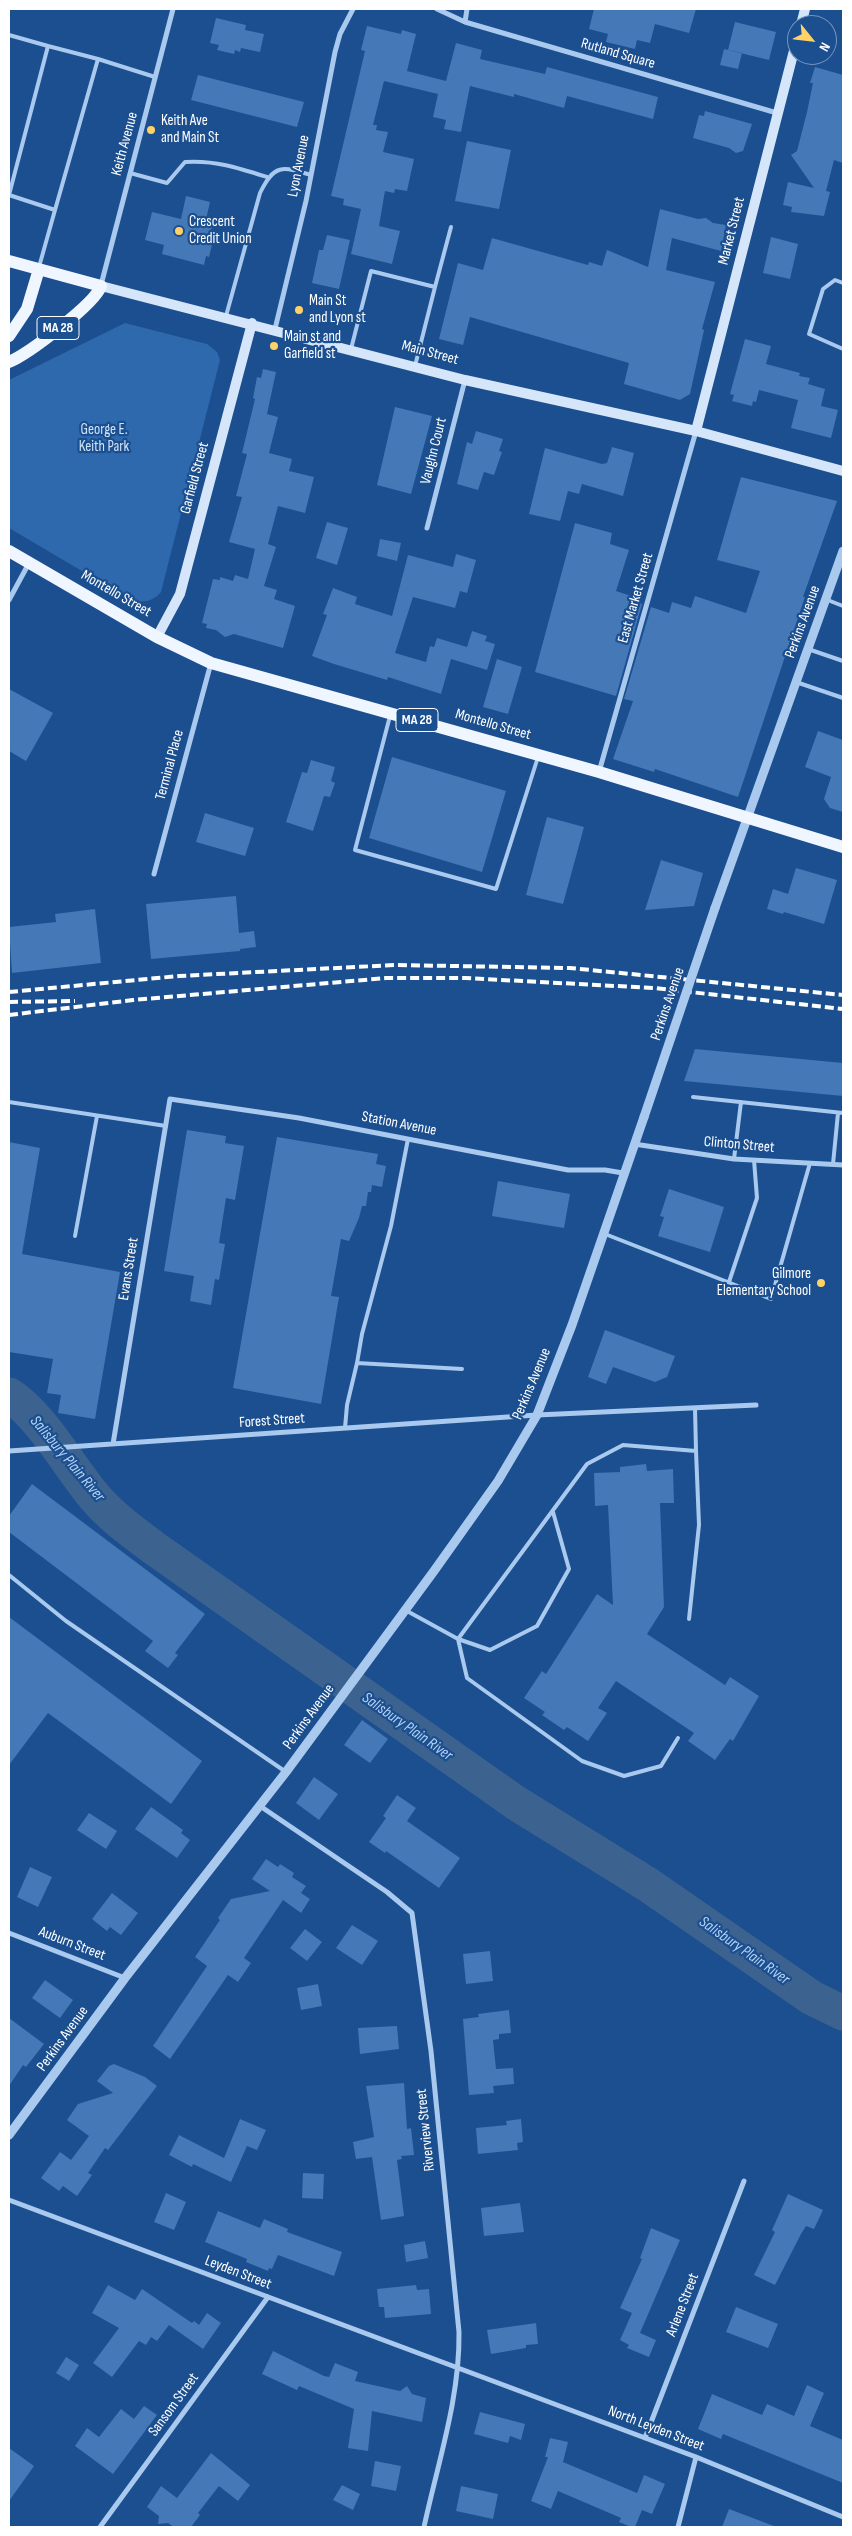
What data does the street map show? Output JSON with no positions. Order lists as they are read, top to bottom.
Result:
{
  "streets": {
    "main road": [
      "Market Street",
      "MA 28",
      "Main Street",
      "Garfield Street",
      "Montello Street"
    ],
    "street": [
      "Rutland Square",
      "Keith Avenue",
      "Lyon Avenue",
      "Vaughn Court",
      "East Market Street",
      "Perkins Avenue",
      "Terminal Place",
      "Station Avenue",
      "Clinton Street",
      "Evans Street",
      "Forest Street",
      "Auburn Street",
      "Riverview Street",
      "Leyden Street",
      "Arlene Street",
      "Sansom Street",
      "North Leyden Street"
    ]
  },
  "crossings": [
    ["Rutland Square", "Market Street"],
    ["Keith Avenue", "MA 28"],
    ["Keith Avenue", "Main Street"],
    ["Lyon Avenue", "Main Street"],
    ["Market Street", "Main Street"],
    ["Market Street", "East Market Street"],
    ["MA 28", "Main Street"],
    ["Main Street", "Vaughn Court"],
    ["Main Street", "Garfield Street"],
    ["Main Street", "East Market Street"],
    ["Garfield Street", "Montello Street"],
    ["Montello Street", "East Market Street"],
    ["Montello Street", "Perkins Avenue"],
    ["Montello Street", "Terminal Place"],
    ["Perkins Avenue", "Station Avenue"],
    ["Perkins Avenue", "Clinton Street"],
    ["Perkins Avenue", "Forest Street"],
    ["Perkins Avenue", "Auburn Street"],
    ["Perkins Avenue", "Riverview Street"],
    ["Station Avenue", "Evans Street"],
    ["Evans Street", "Forest Street"],
    ["Riverview Street", "Leyden Street"],
    ["Riverview Street", "North Leyden Street"],
    ["Leyden Street", "Sansom Street"],
    ["Leyden Street", "North Leyden Street"],
    ["Arlene Street", "North Leyden Street"]
  ],
  "water": ["Salisbury Plain River"],
  "parks": ["George E. Keith Park"],
  "places": [
    "Keith Ave and Main St",
    "Crescent Credit Union",
    "Main St and Lyon st",
    "Main st and Garfield st",
    "Gilmore Elementary School"
  ],
  "north": "bottom right"
}
